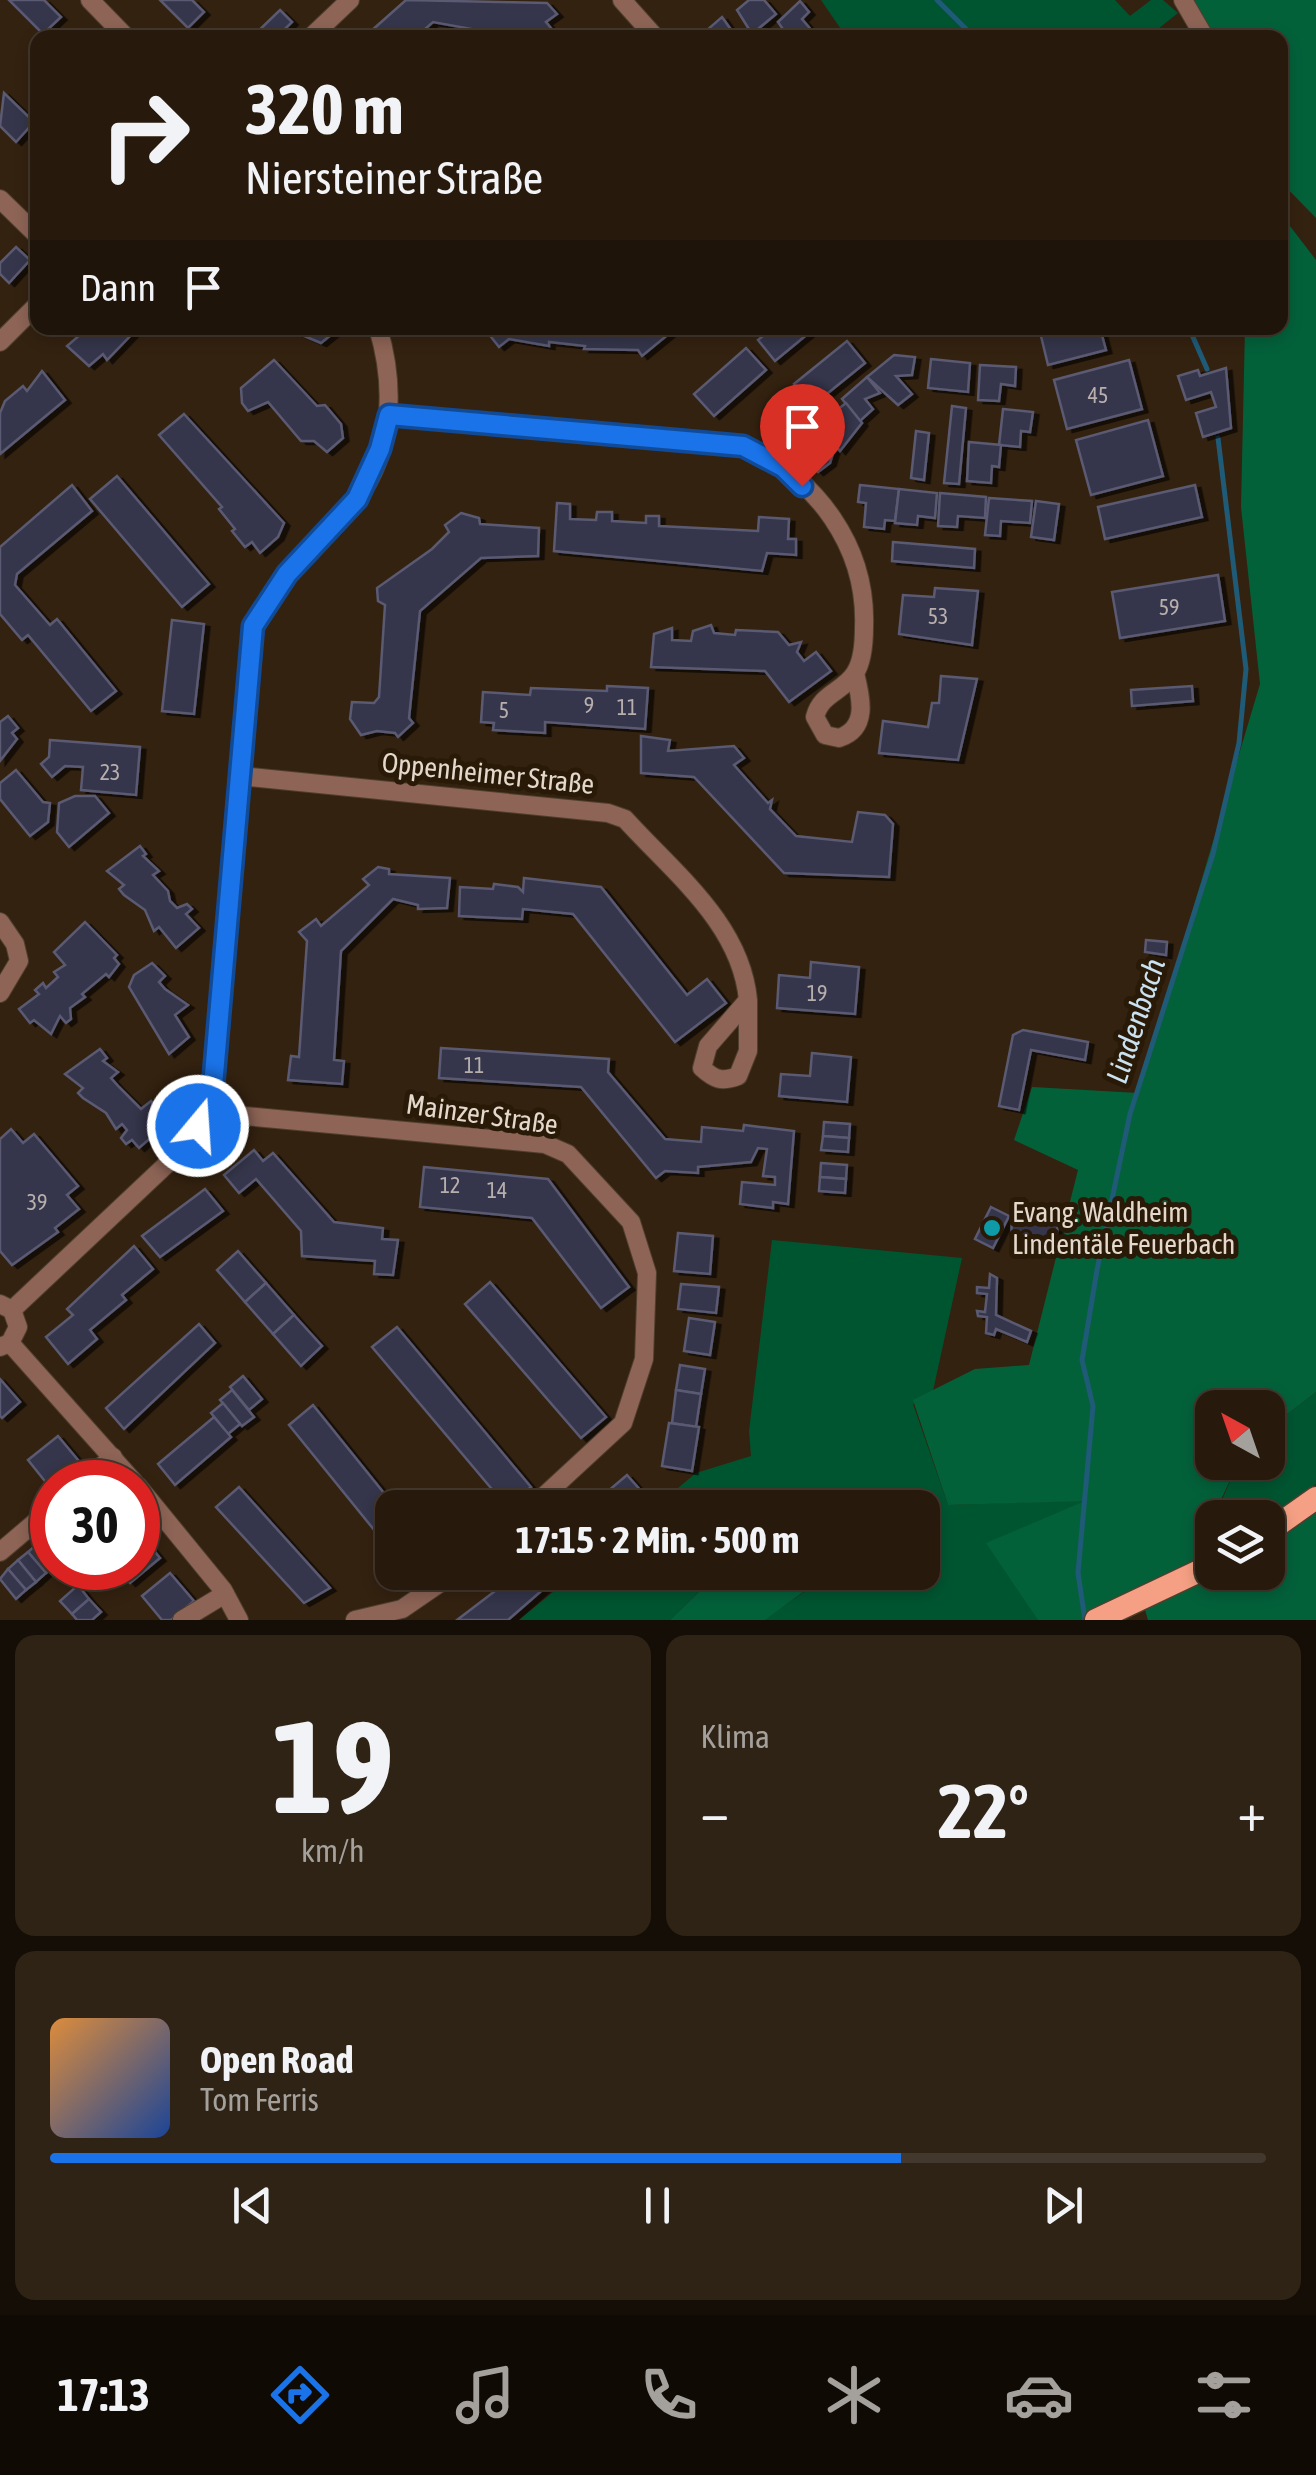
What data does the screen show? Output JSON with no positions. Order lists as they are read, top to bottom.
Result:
{
  "streets": {
    "street": ["Oppenheimer Straße", "Mainzer Straße"]
  },
  "water": ["Lindenbach"],
  "places": ["Evang. Waldheim Lindentäle Feuerbach"],
  "house_numbers": [
    "45",
    "59",
    "53",
    "9",
    "11",
    "5",
    "23",
    "19",
    "11",
    "12",
    "14",
    "39"
  ],
  "north": "top left",
  "page": {
    "turn": ["320 m", "Niersteiner Straße"],
    "then": "Dann",
    "limit": "30",
    "trip": "17:15 · 2 Min. · 500 m",
    "tile": [
      ["19", "km/h"],
      "Klima"
    ],
    "heat": ["−", "22°", "+"],
    "song": ["Open Road", "Tom Ferris"],
    "tabs": "17:13"
  }
}
